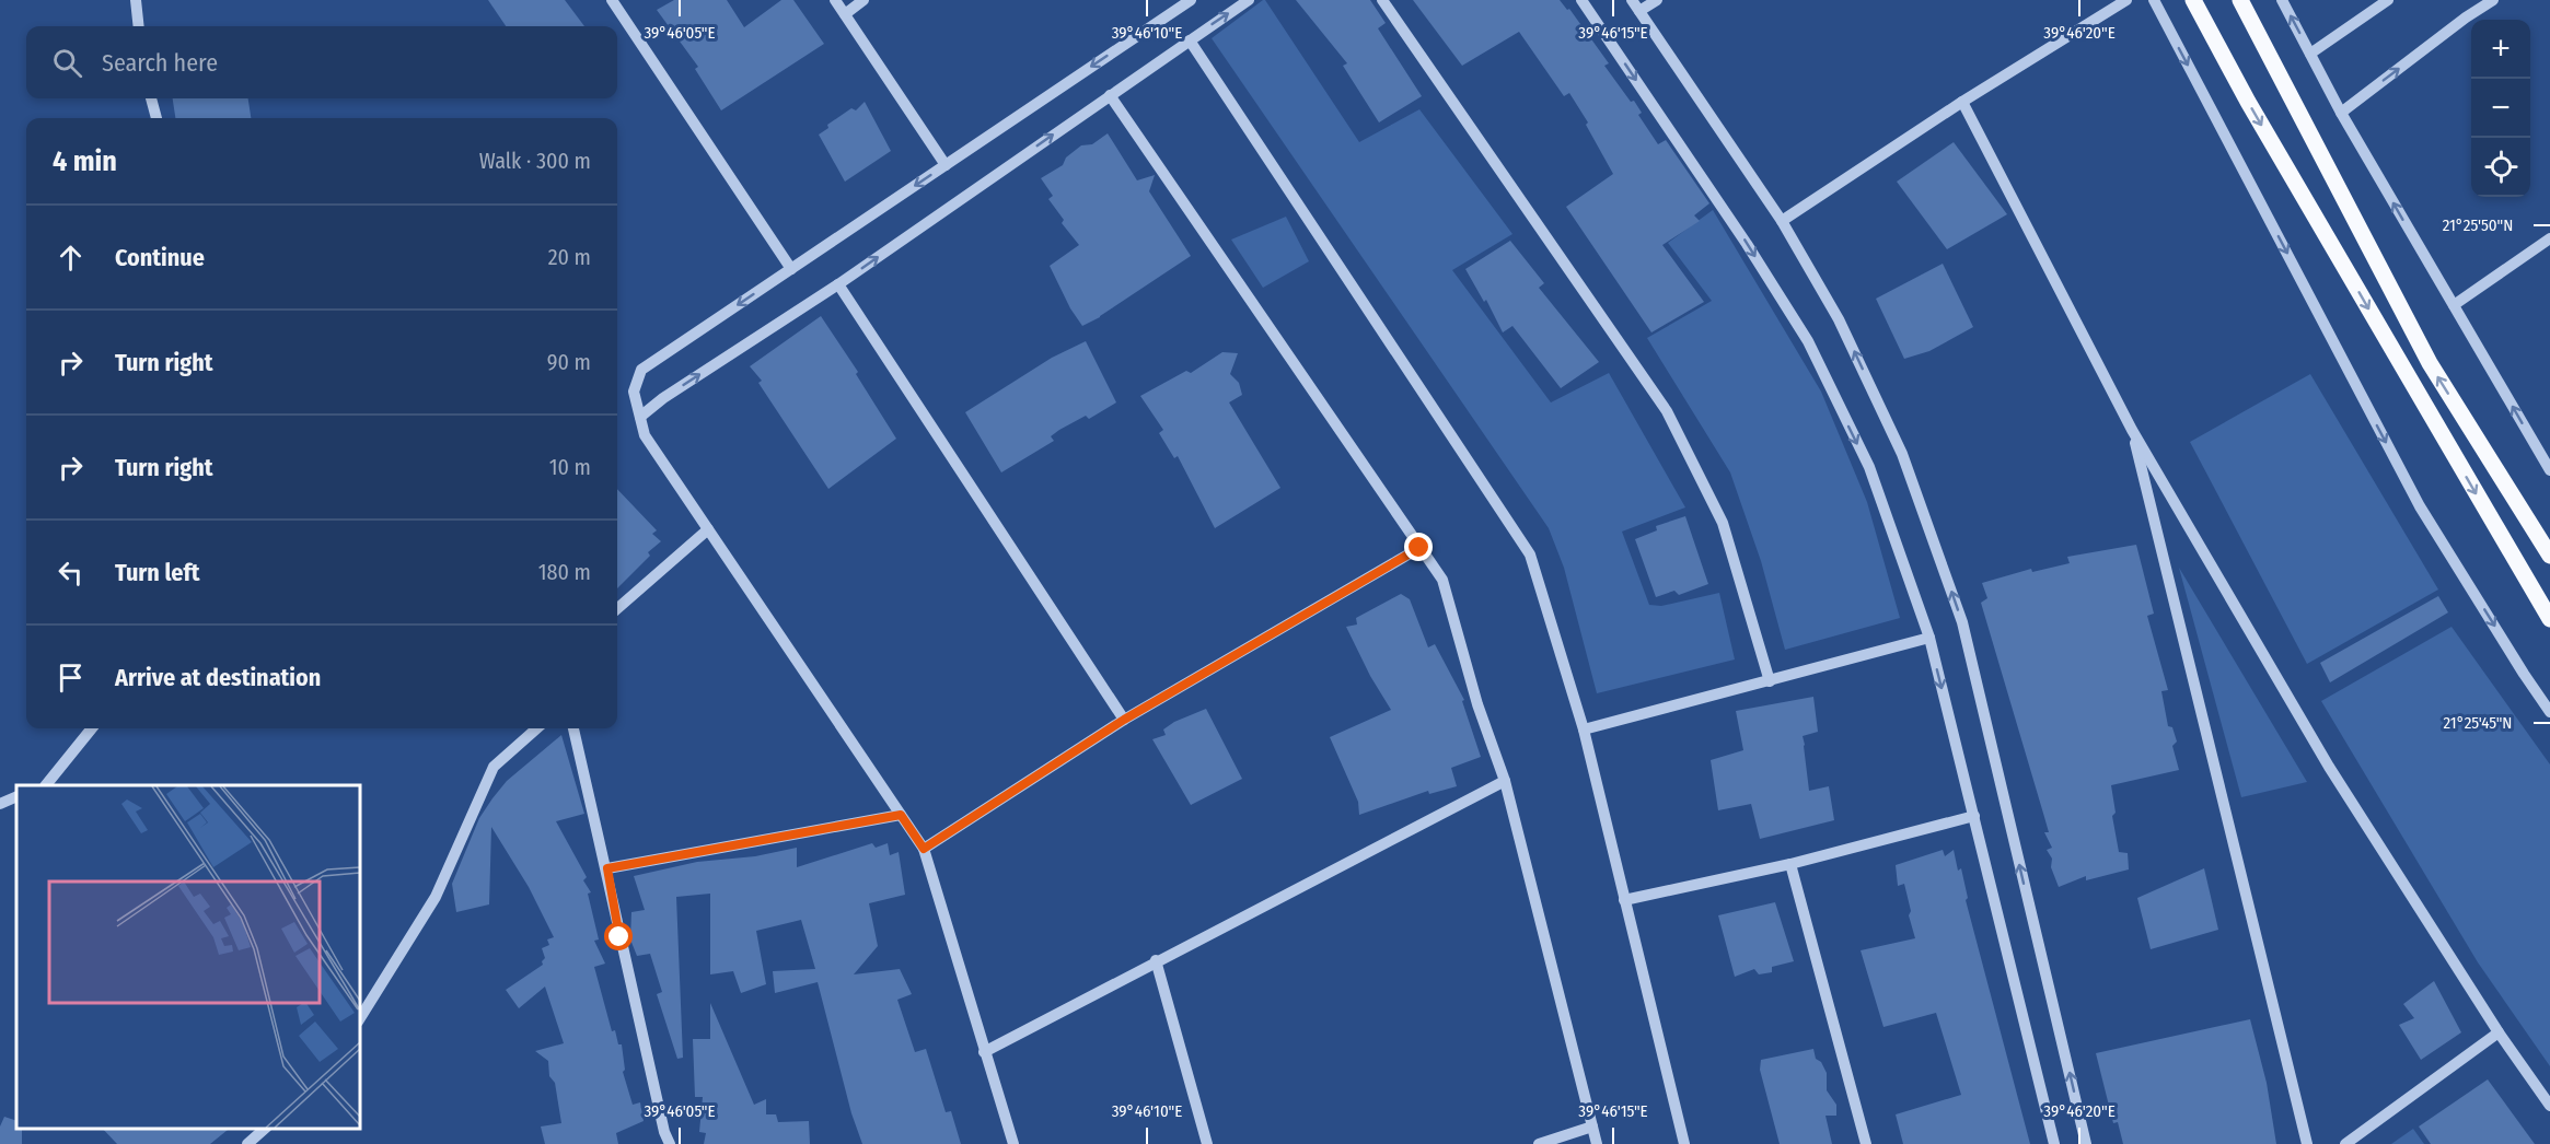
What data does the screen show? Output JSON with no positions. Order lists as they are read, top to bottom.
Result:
{
  "page": {
    "map_buttons": ["+", "−"],
    "search": "Search here",
    "heading": ["4 min", "Walk · 300 m"],
    "list": [
      ["Continue", "20 m"],
      ["Turn right", "90 m"],
      ["Turn right", "10 m"],
      ["Turn left", "180 m"],
      "Arrive at destination"
    ]
  },
  "coordinates": [
    "39°46'05\"E",
    "39°46'10\"E",
    "39°46'15\"E",
    "39°46'20\"E",
    "21°25'50\"N",
    "21°25'45\"N"
  ]
}
